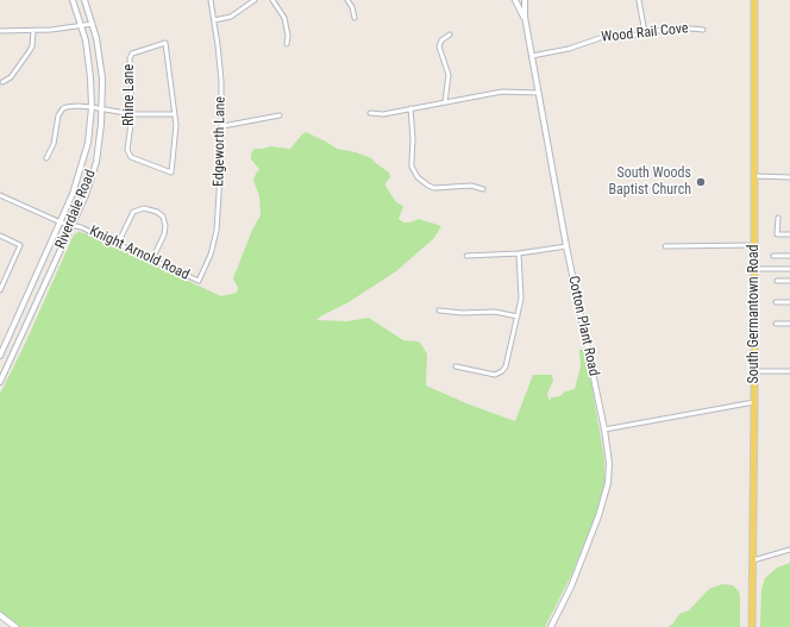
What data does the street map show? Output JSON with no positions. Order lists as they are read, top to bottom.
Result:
{
  "streets": {
    "main road": ["South Germantown Road"],
    "street": [
      "Wood Rail Cove",
      "Rhine Lane",
      "Edgeworth Lane",
      "Riverdale Road",
      "Knight Arnold Road",
      "Cotton Plant Road"
    ]
  },
  "crossings": [
    ["Wood Rail Cove", "Cotton Plant Road"],
    ["Edgeworth Lane", "Knight Arnold Road"],
    ["Riverdale Road", "Knight Arnold Road"]
  ],
  "places": ["South Woods Baptist Church"]
}
